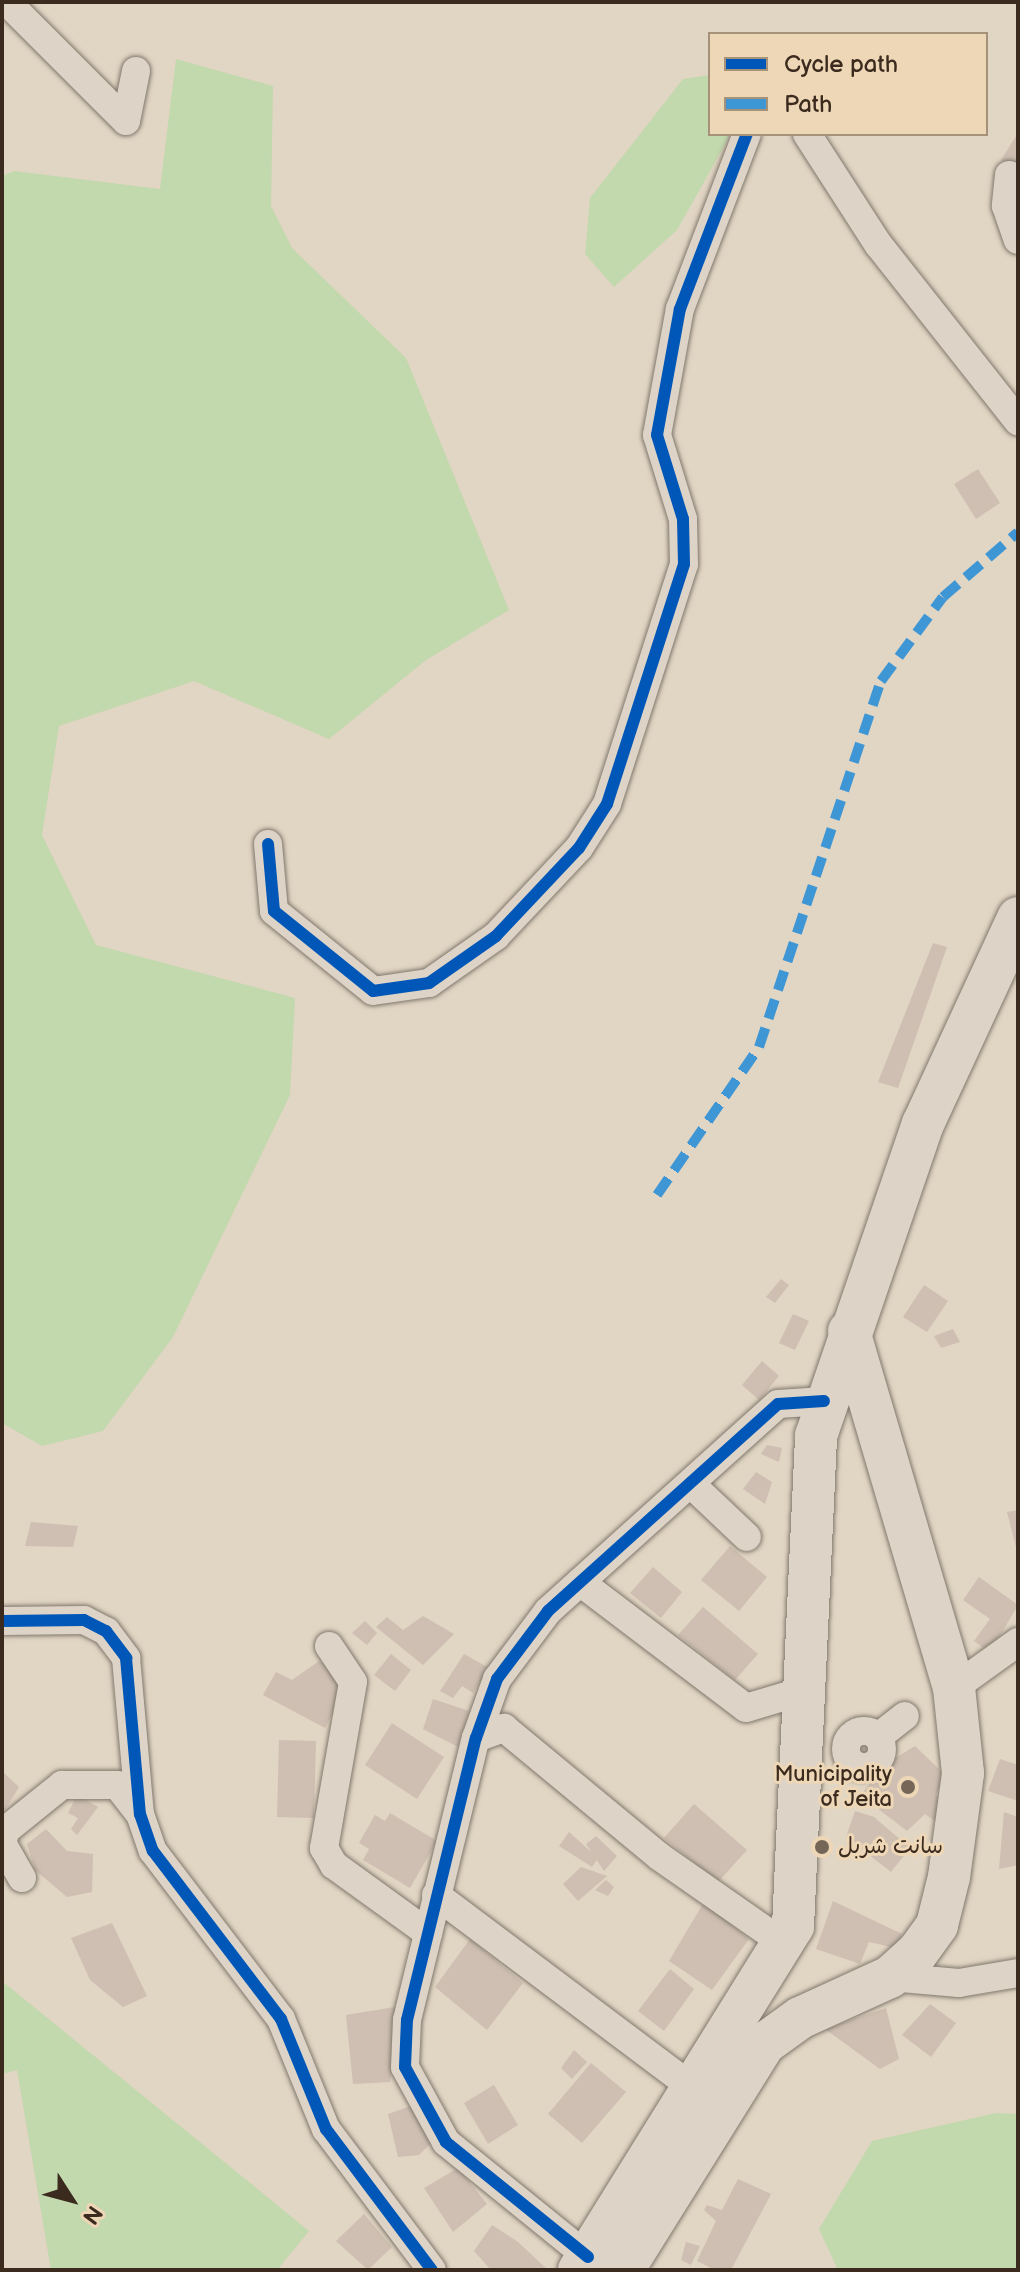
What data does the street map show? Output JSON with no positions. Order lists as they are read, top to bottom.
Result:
{
  "places": ["Municipality of Jeita", "سانت شربل"],
  "legend": ["Cycle path", "Path"],
  "north": "bottom right"
}
